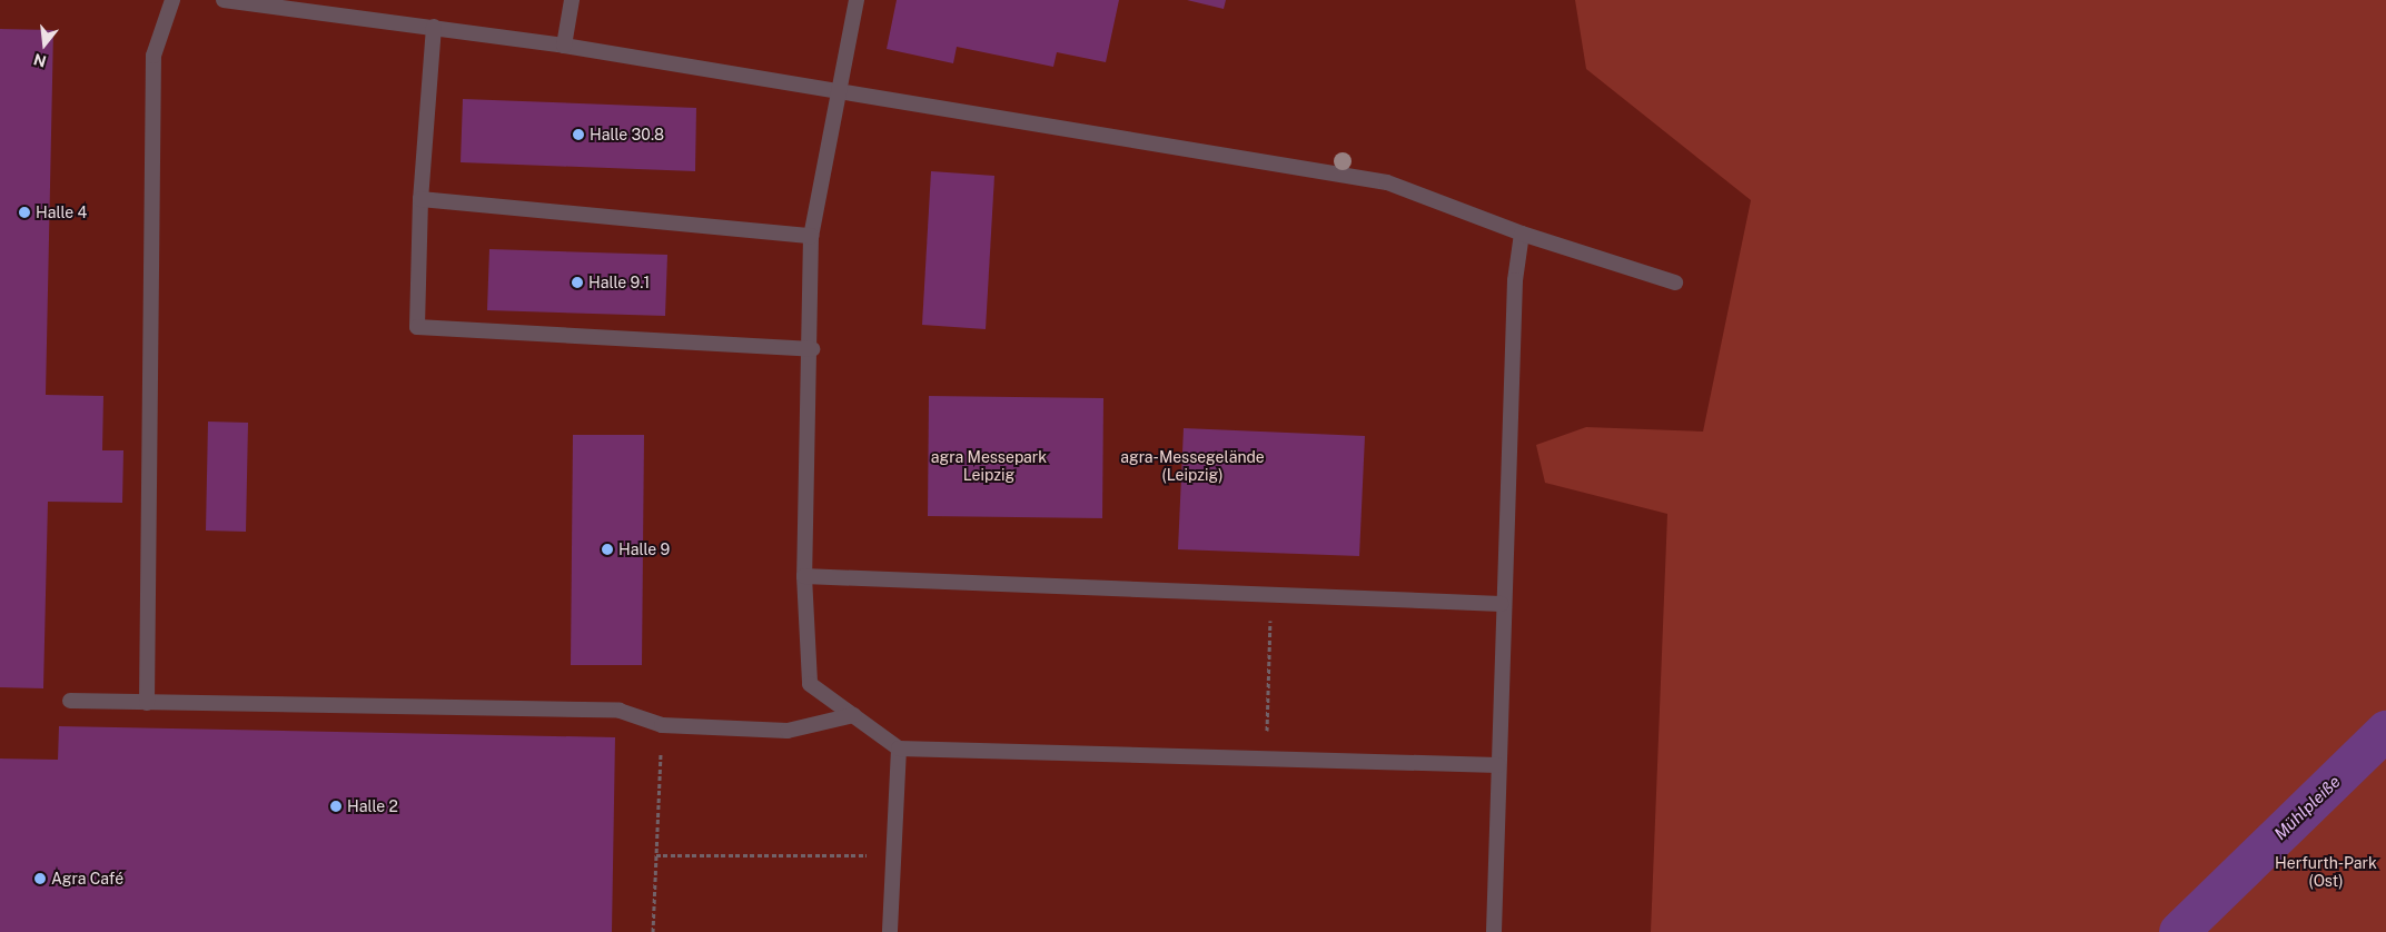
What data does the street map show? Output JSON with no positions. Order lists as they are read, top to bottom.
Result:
{
  "water": ["Mühlpleiße"],
  "parks": ["agra Messepark Leipzig", "agra-Messegelände (Leipzig)", "Herfurth-Park (Ost)"],
  "places": [
    "Halle 30.8",
    "Halle 4",
    "Halle 9.1",
    "Halle 9",
    "Halle 2",
    "Agra Café"
  ],
  "north": "bottom"
}
